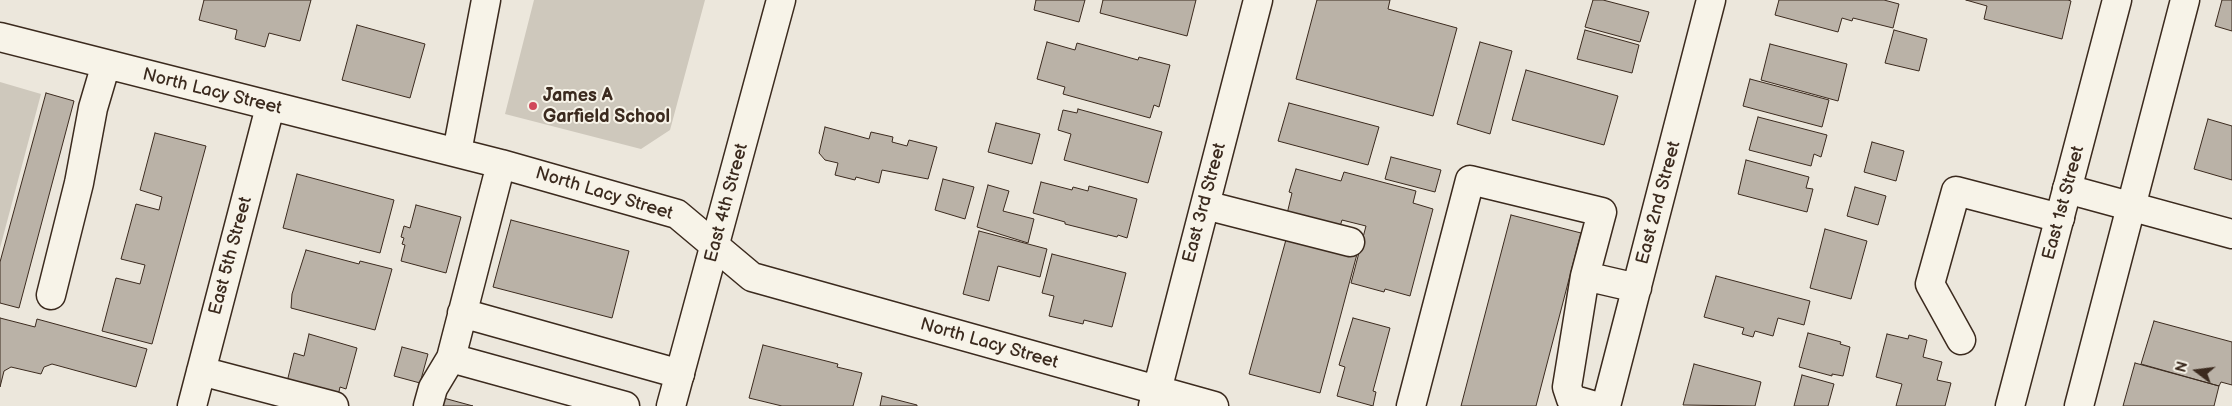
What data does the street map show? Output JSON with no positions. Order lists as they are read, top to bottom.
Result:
{
  "streets": {
    "street": [
      "North Lacy Street",
      "East 4th Street",
      "East 3rd Street",
      "East 2nd Street",
      "East 1st Street",
      "East 5th Street"
    ]
  },
  "crossings": [
    ["North Lacy Street", "East 4th Street"],
    ["North Lacy Street", "East 3rd Street"],
    ["North Lacy Street", "East 5th Street"]
  ],
  "places": ["James A Garfield School"],
  "north": "left"
}
